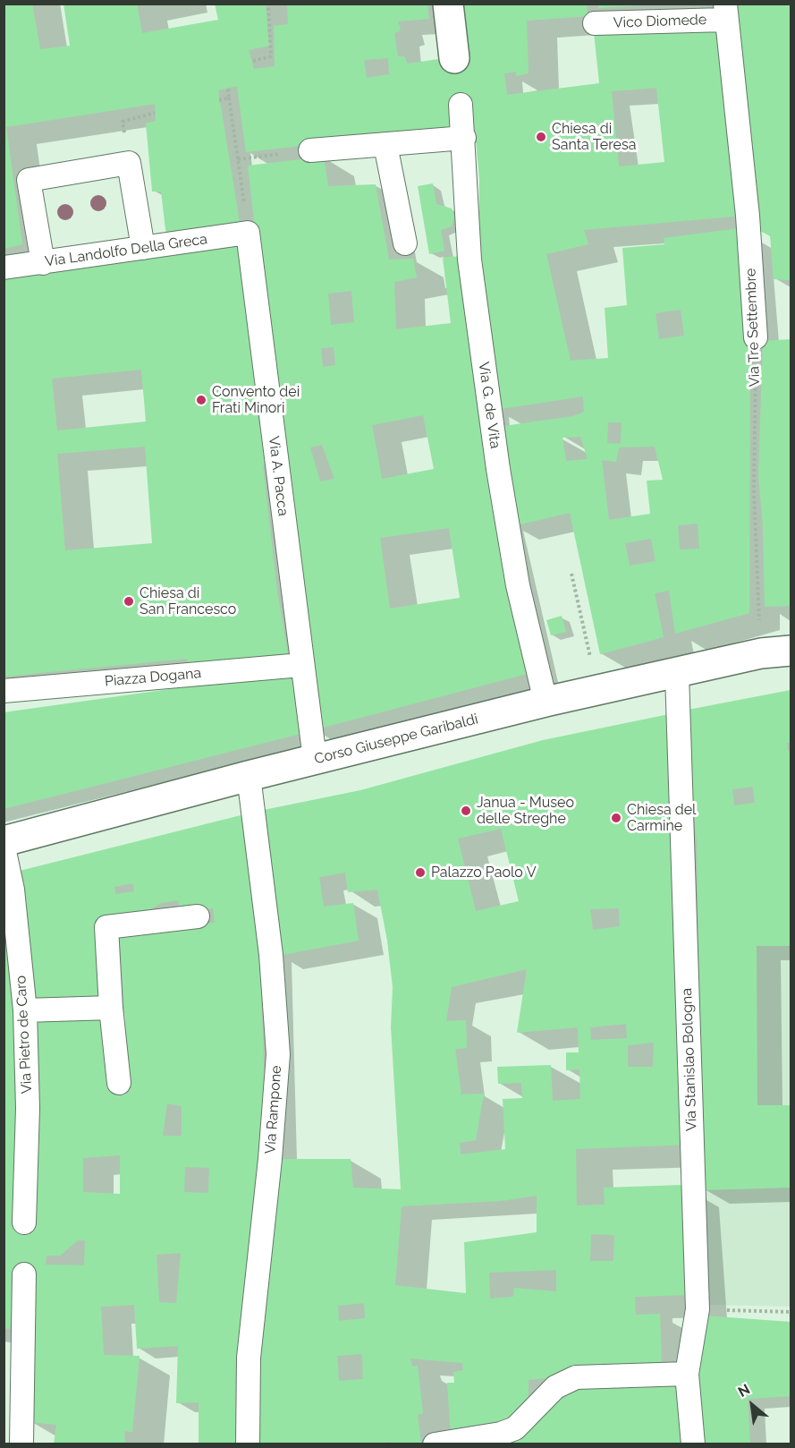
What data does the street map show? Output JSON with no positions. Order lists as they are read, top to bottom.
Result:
{
  "streets": {
    "street": ["Corso Giuseppe Garibaldi"],
    "lane": [
      "Vico Diomede",
      "Via Landolfo Della Greca",
      "Via Tre Settembre",
      "Via G. de Vita",
      "Via A. Pacca",
      "Piazza Dogana",
      "Via Pietro de Caro",
      "Via Stanislao Bologna",
      "Via Rampone"
    ]
  },
  "crossings": [
    ["Vico Diomede", "Via Tre Settembre"],
    ["Via Landolfo Della Greca", "Via A. Pacca"],
    ["Via Tre Settembre", "Corso Giuseppe Garibaldi"],
    ["Via G. de Vita", "Corso Giuseppe Garibaldi"],
    ["Via A. Pacca", "Piazza Dogana"],
    ["Via A. Pacca", "Corso Giuseppe Garibaldi"],
    ["Corso Giuseppe Garibaldi", "Via Stanislao Bologna"],
    ["Corso Giuseppe Garibaldi", "Via Rampone"]
  ],
  "places": [
    "Chiesa di Santa Teresa",
    "Convento dei Frati Minori",
    "Chiesa di San Francesco",
    "Janua - Museo delle Streghe",
    "Chiesa del Carmine",
    "Palazzo Paolo V"
  ],
  "north": "top left"
}
